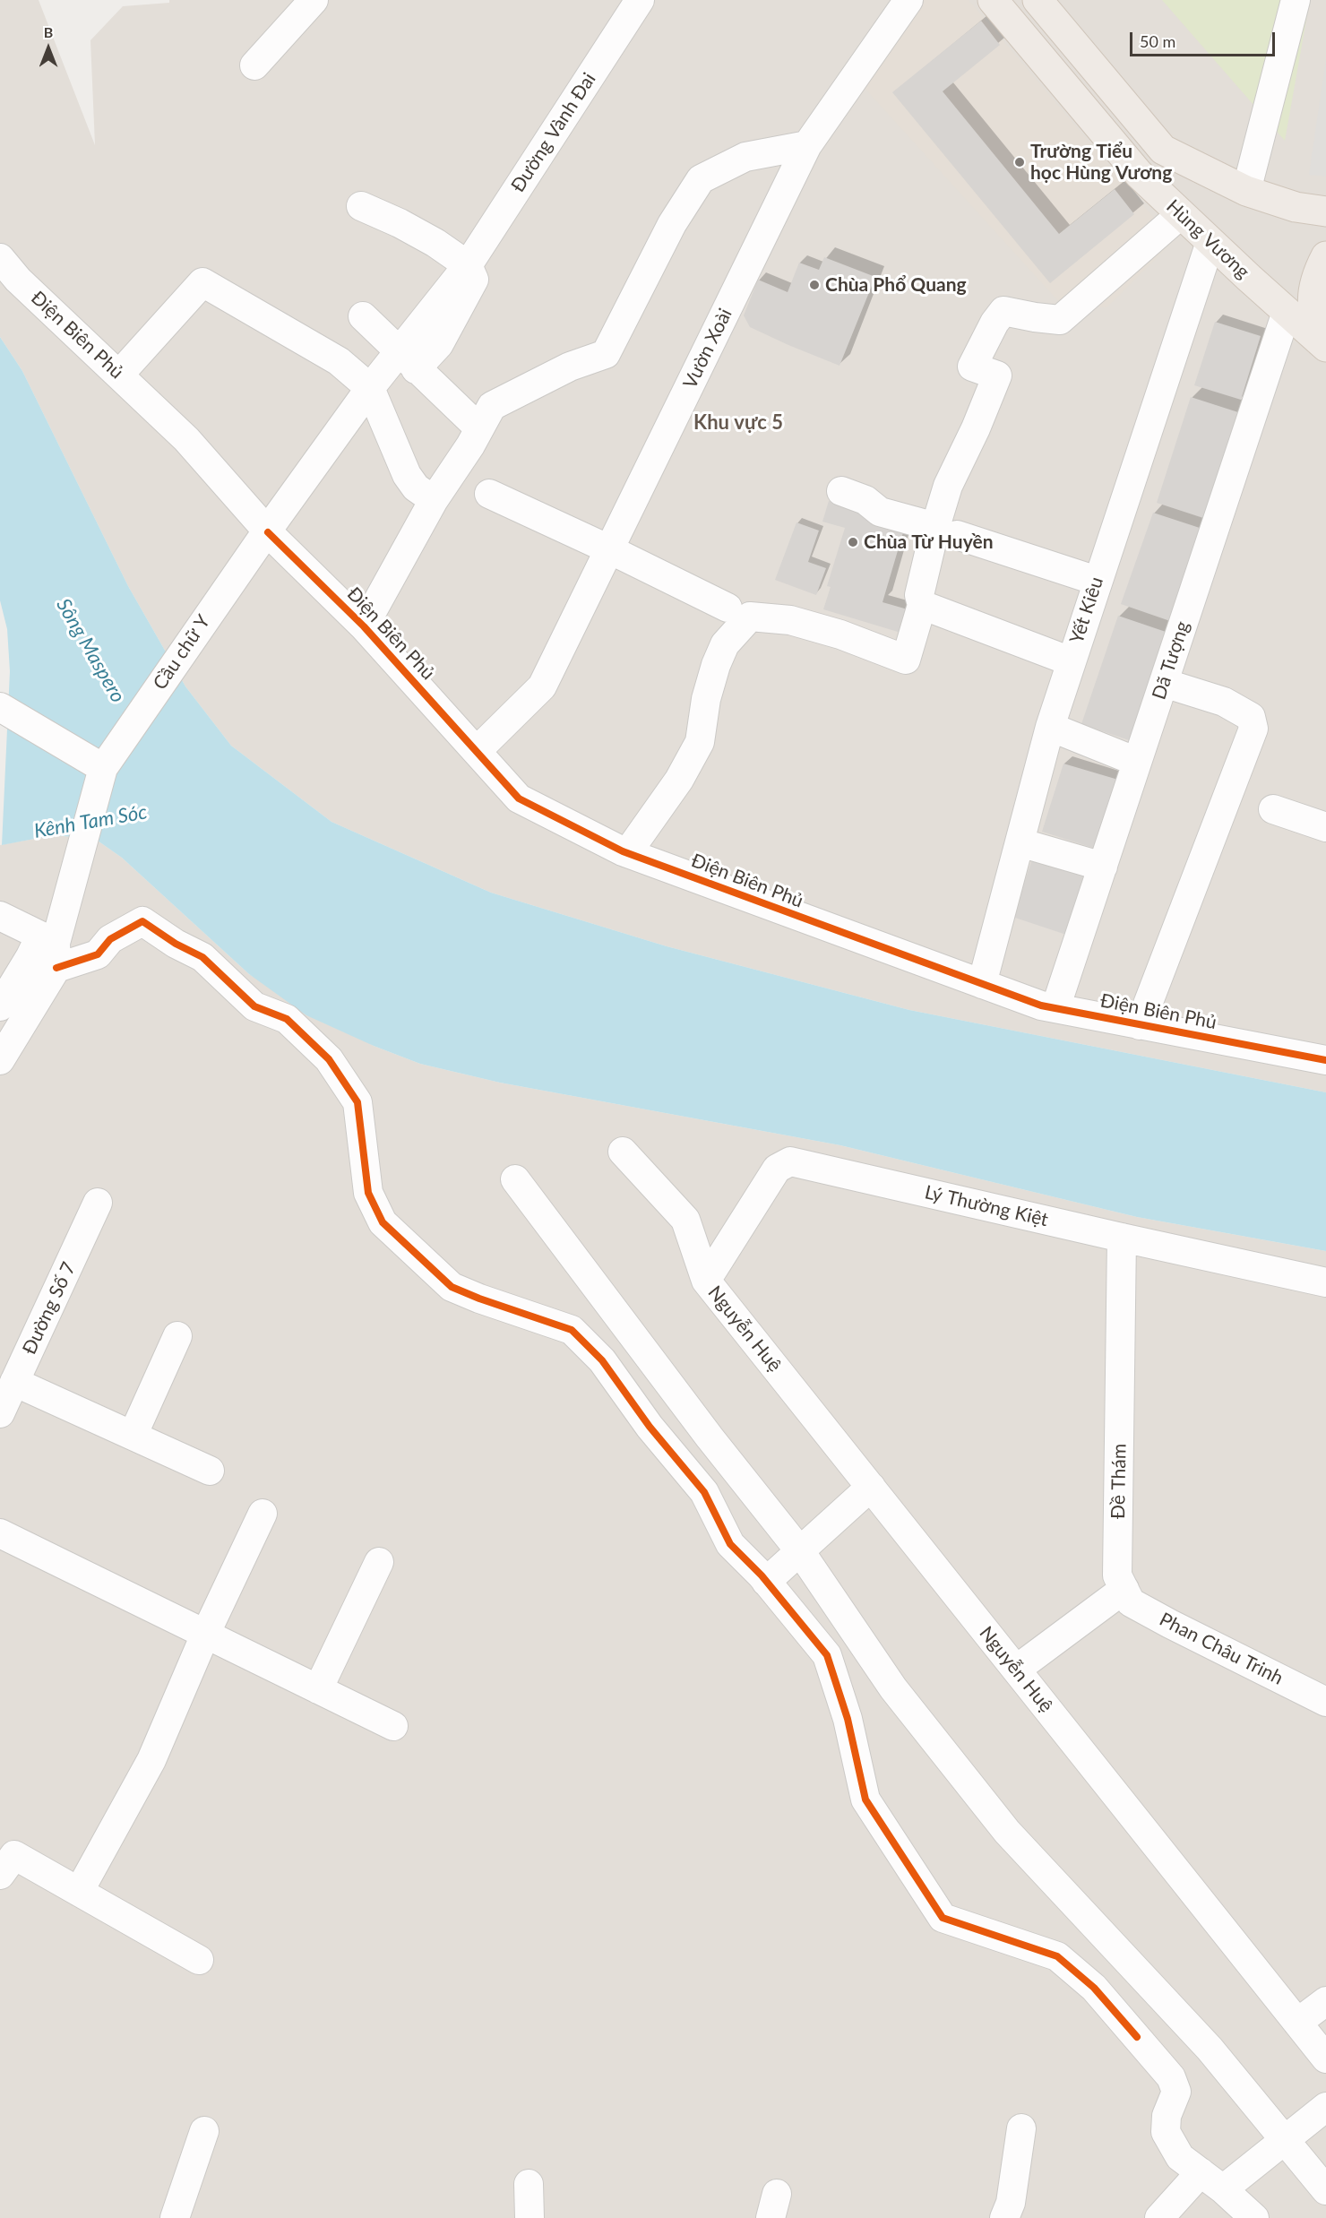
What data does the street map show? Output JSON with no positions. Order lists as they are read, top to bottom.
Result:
{
  "streets": {
    "main road": ["Hùng Vương"],
    "street": [
      "Đường Vành Đai",
      "Điện Biên Phủ",
      "Vườn Xoài",
      "Yết Kiêu",
      "Cầu chữ Y",
      "Dã Tượng",
      "Lý Thường Kiệt",
      "Đường Số 7",
      "Nguyễn Huệ",
      "Đề Thám",
      "Phan Châu Trinh"
    ]
  },
  "crossings": [
    ["Đường Vành Đai", "Cầu chữ Y"],
    ["Hùng Vương", "Yết Kiêu"],
    ["Hùng Vương", "Dã Tượng"],
    ["Điện Biên Phủ", "Vườn Xoài"],
    ["Điện Biên Phủ", "Yết Kiêu"],
    ["Điện Biên Phủ", "Cầu chữ Y"],
    ["Điện Biên Phủ", "Dã Tượng"],
    ["Lý Thường Kiệt", "Nguyễn Huệ"],
    ["Lý Thường Kiệt", "Đề Thám"],
    ["Đề Thám", "Phan Châu Trinh"]
  ],
  "districts": ["Khu vực 5"],
  "water": ["Sông Maspero", "Kênh Tam Sóc"],
  "places": ["Trường Tiểu học Hùng Vương", "Chùa Phổ Quang", "Chùa Từ Huyền"],
  "scale_bar": "50 m",
  "north": "top"
}
